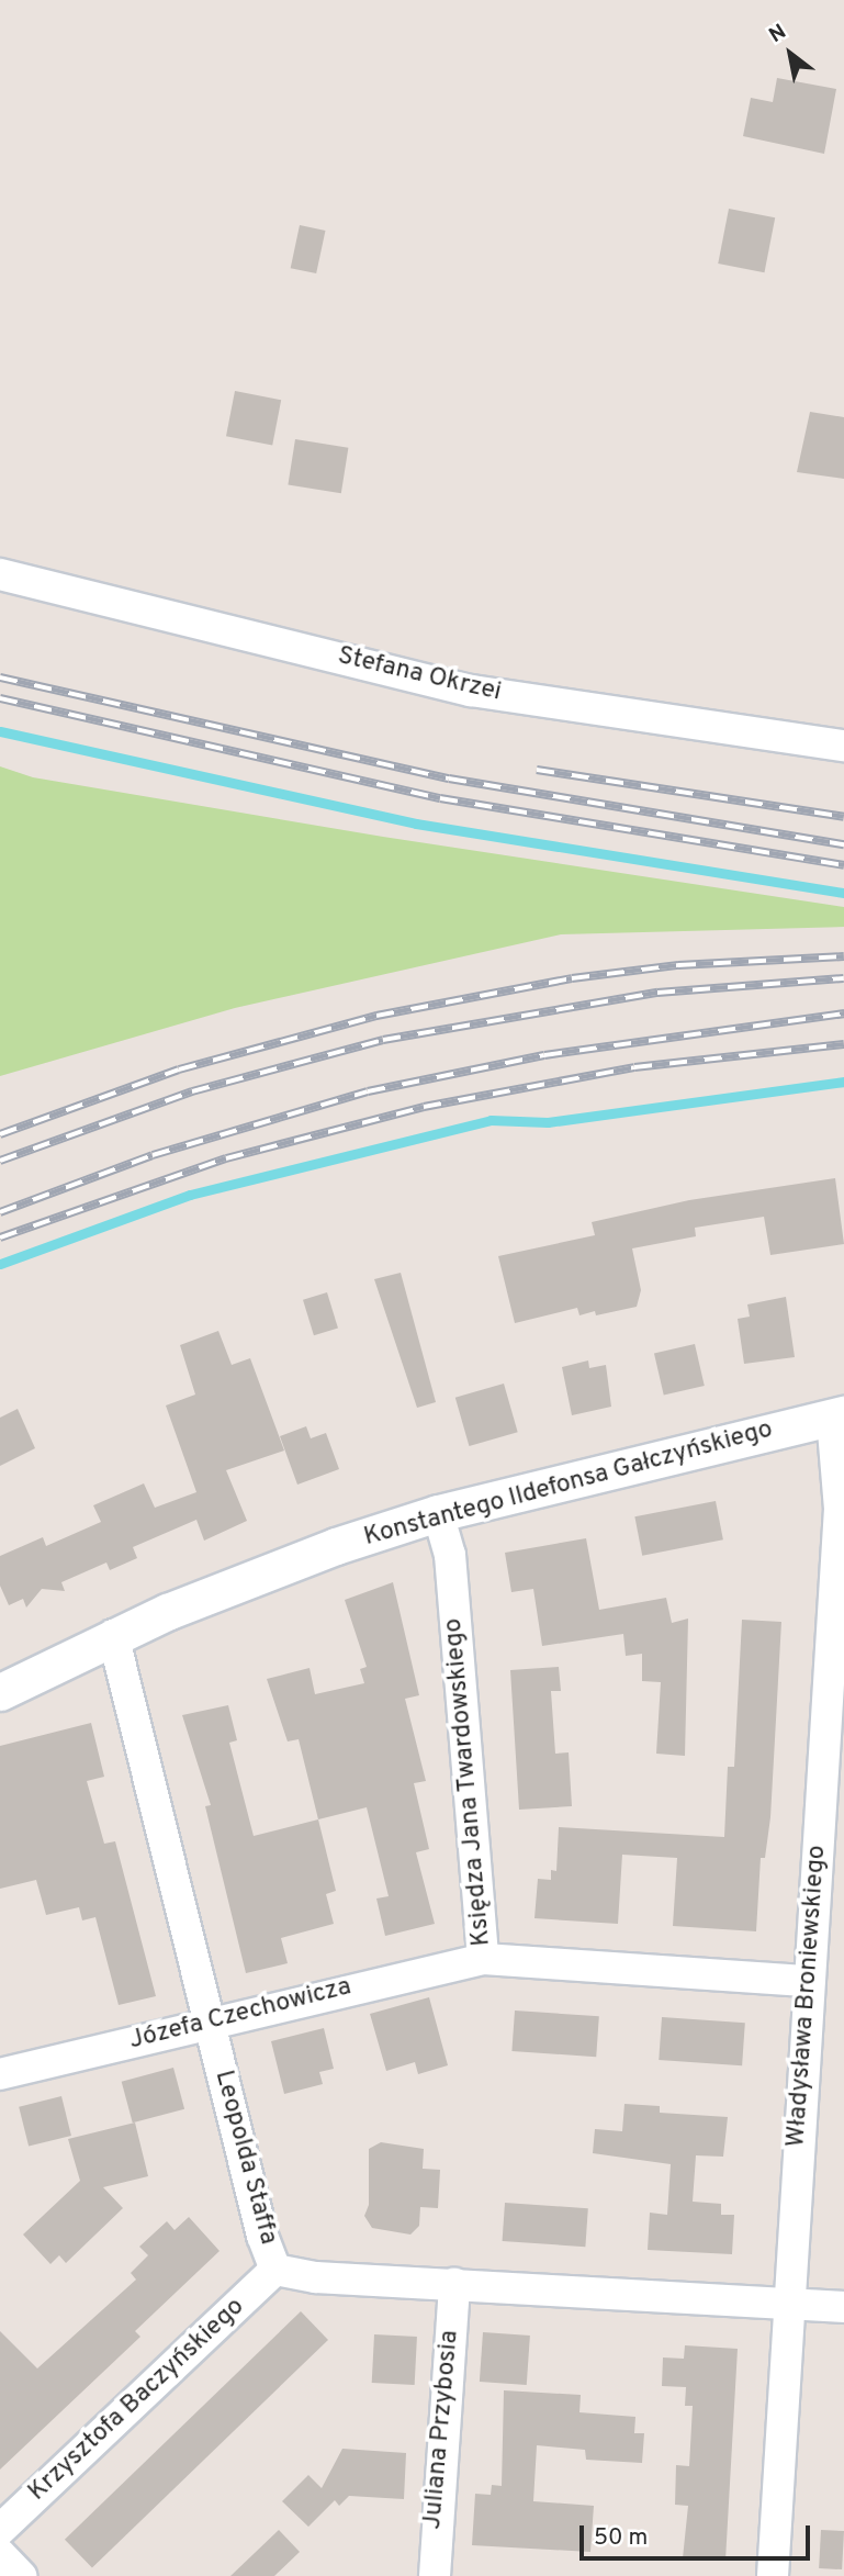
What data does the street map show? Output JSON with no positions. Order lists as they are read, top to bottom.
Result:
{
  "streets": {
    "street": [
      "Stefana Okrzei",
      "Konstantego Ildefonsa Gałczyńskiego",
      "Księdza Jana Twardowskiego",
      "Władysława Broniewskiego",
      "Józefa Czechowicza",
      "Leopolda Staffa",
      "Krzysztofa Baczyńskiego",
      "Juliana Przybosia"
    ]
  },
  "crossings": [
    ["Konstantego Ildefonsa Gałczyńskiego", "Księdza Jana Twardowskiego"],
    ["Konstantego Ildefonsa Gałczyńskiego", "Władysława Broniewskiego"],
    ["Konstantego Ildefonsa Gałczyńskiego", "Leopolda Staffa"],
    ["Księdza Jana Twardowskiego", "Władysława Broniewskiego"],
    ["Księdza Jana Twardowskiego", "Józefa Czechowicza"],
    ["Władysława Broniewskiego", "Leopolda Staffa"],
    ["Józefa Czechowicza", "Leopolda Staffa"],
    ["Leopolda Staffa", "Krzysztofa Baczyńskiego"],
    ["Leopolda Staffa", "Juliana Przybosia"]
  ],
  "scale_bar": "50 m",
  "north": "top left"
}
